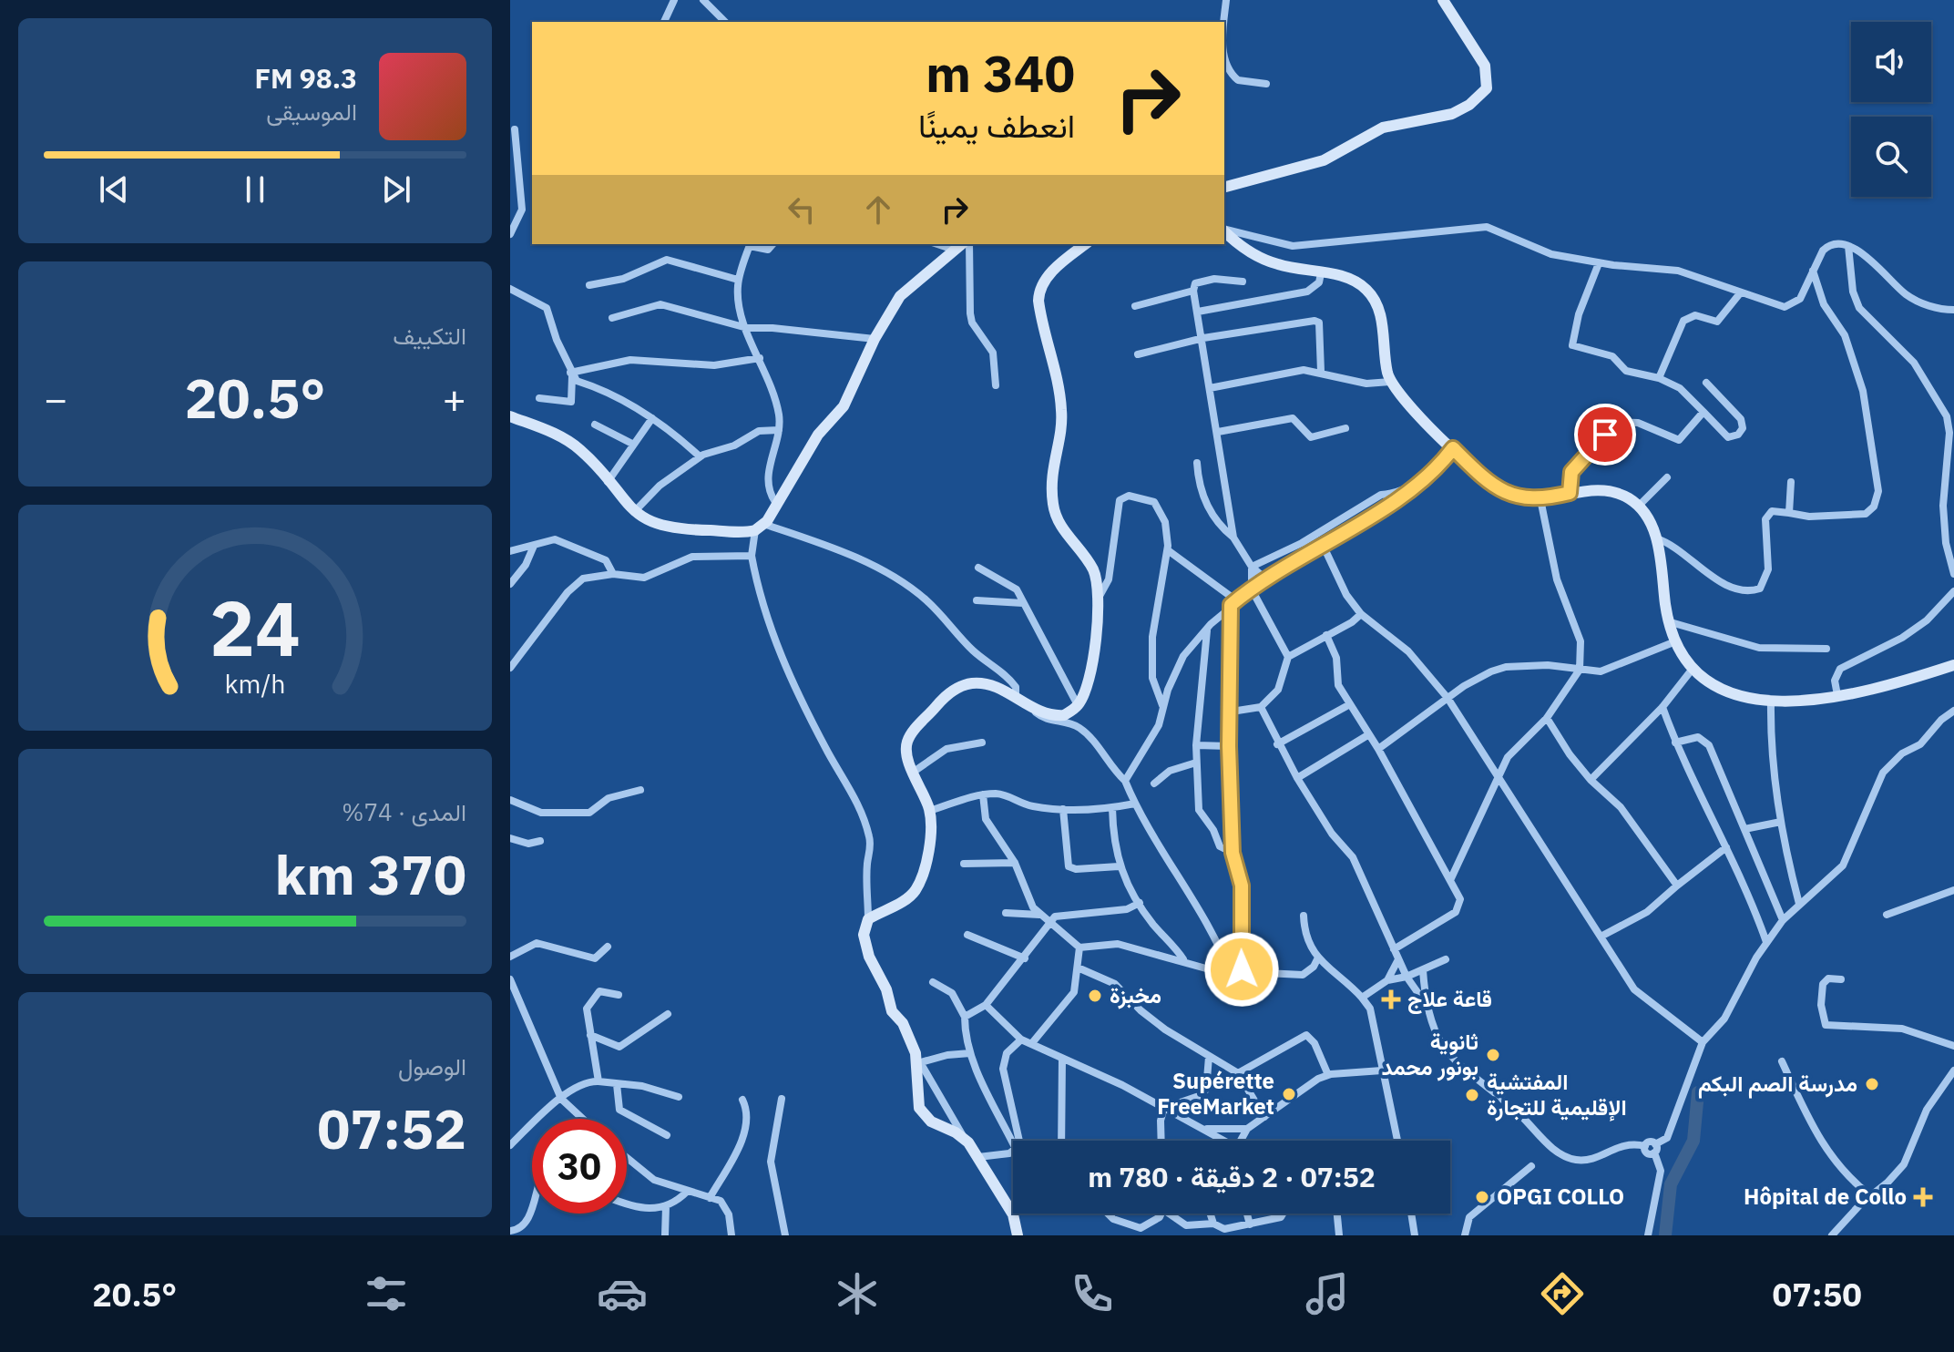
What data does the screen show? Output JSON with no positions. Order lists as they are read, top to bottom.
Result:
{
  "places": {
    "other": [
      "مخبزة",
      "ثانوية بونور محمد",
      "مدرسة الصم البكم",
      "Supérette FreeMarket",
      "المفتشية الإقليمية للتجارة",
      "OPGI COLLO"
    ],
    "health": ["قاعة علاج", "Hôpital de Collo"]
  },
  "page": {
    "turn": ["340 m", "انعطف يمينًا"],
    "song": ["98.3 FM", "الموسيقى"],
    "tile": [
      "التكييف",
      ["المدى · 74%", "370 km"],
      ["الوصول", "07:52"]
    ],
    "heat": ["−", "20.5°", "+"],
    "limit": "30",
    "trip": "07:52 · 2 دقيقة · 780 m",
    "tabs": ["07:50", "20.5°"],
    "gauge": ["24", "km/h"]
  }
}
